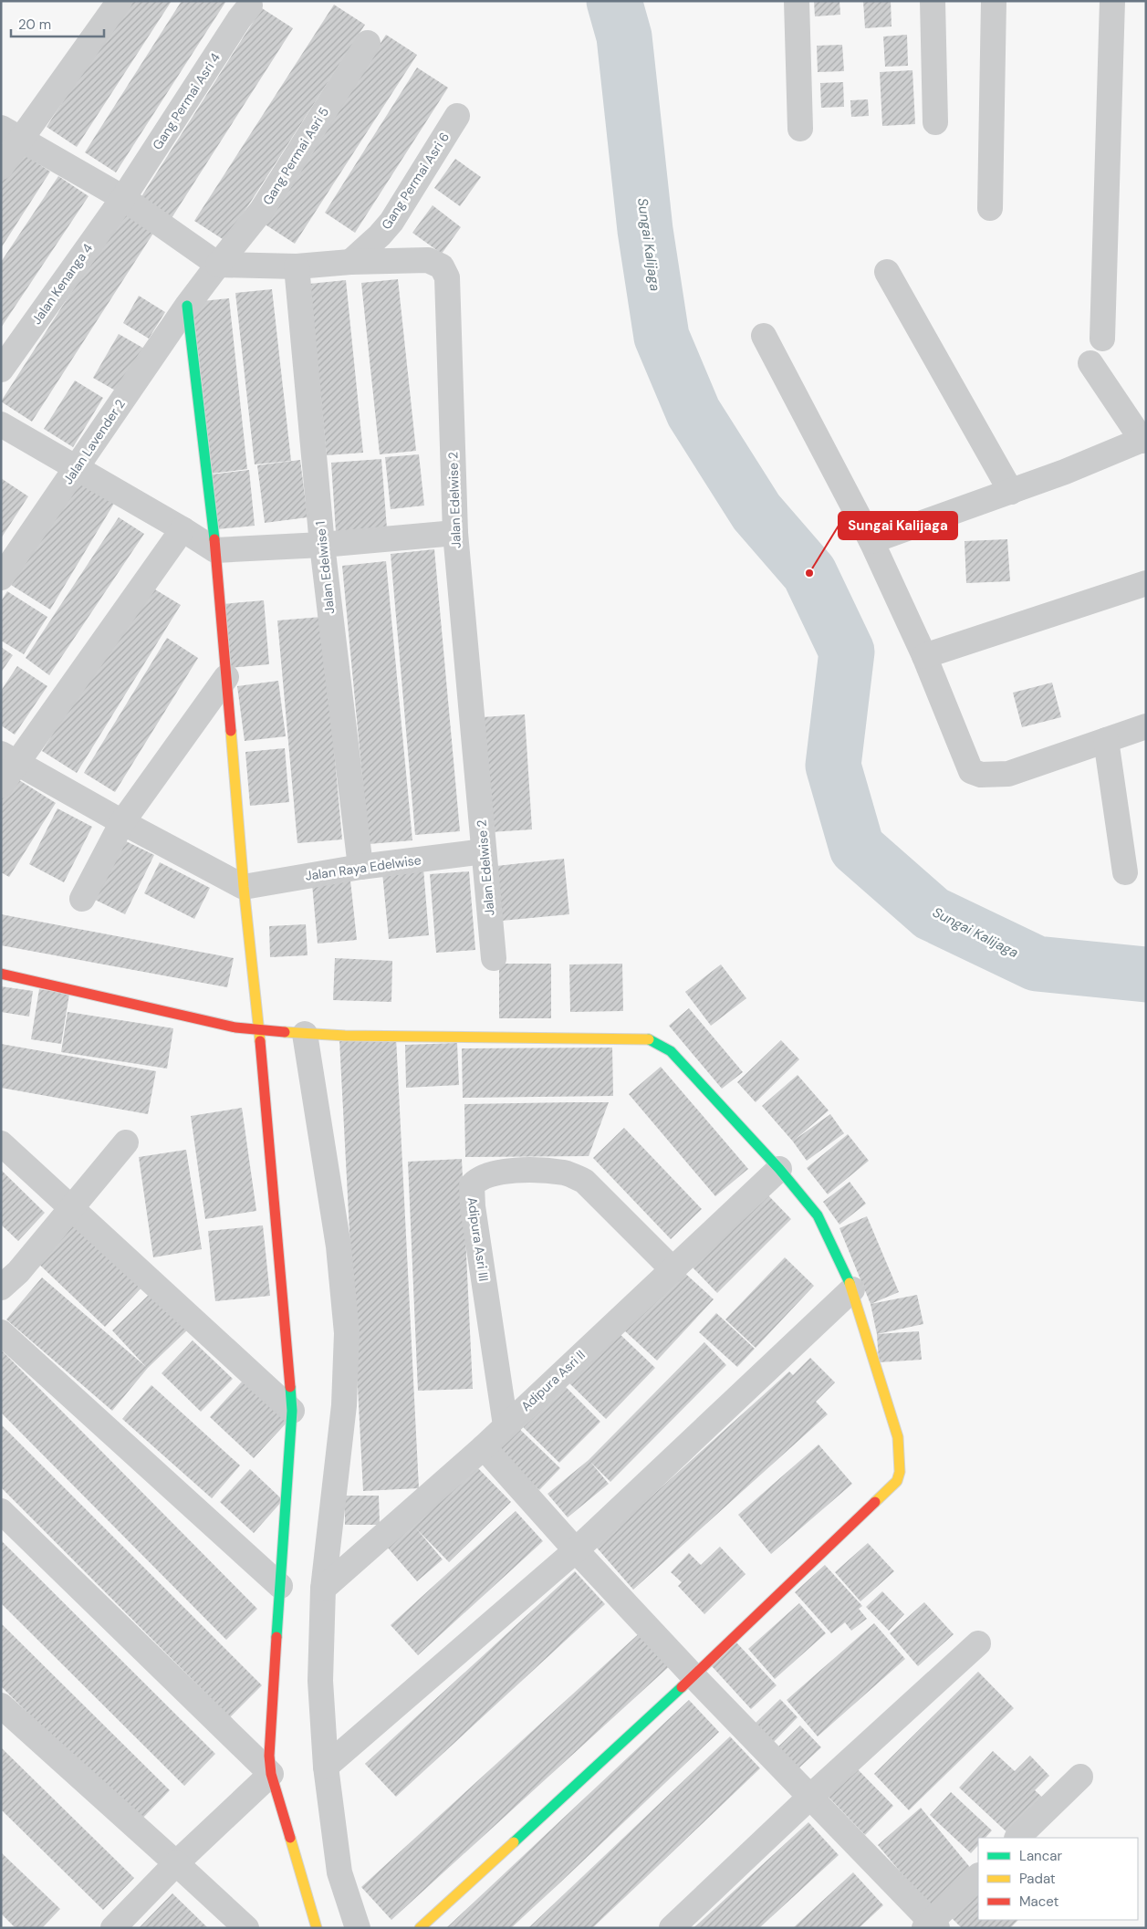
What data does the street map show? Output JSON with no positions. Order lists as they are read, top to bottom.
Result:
{
  "streets": {
    "street": [
      "Gang Permai Asri 4",
      "Gang Permai Asri 5",
      "Gang Permai Asri 6",
      "Jalan Kenanga 4",
      "Jalan Lavender 2",
      "Jalan Edelwise 2",
      "Jalan Edelwise 1",
      "Jalan Raya Edelwise",
      "Adipura Asri III",
      "Adipura Asri II"
    ]
  },
  "crossings": [
    ["Gang Permai Asri 4", "Jalan Kenanga 4"],
    ["Gang Permai Asri 5", "Jalan Lavender 2"],
    ["Gang Permai Asri 5", "Jalan Edelwise 2"],
    ["Gang Permai Asri 6", "Jalan Edelwise 2"],
    ["Jalan Edelwise 2", "Jalan Edelwise 1"],
    ["Jalan Edelwise 2", "Jalan Raya Edelwise"],
    ["Jalan Edelwise 1", "Jalan Raya Edelwise"],
    ["Adipura Asri III", "Adipura Asri II"]
  ],
  "water": ["Sungai Kalijaga"],
  "places": ["Sungai Kalijaga"],
  "legend": ["Lancar", "Padat", "Macet"],
  "scale_bar": "20 m"
}
